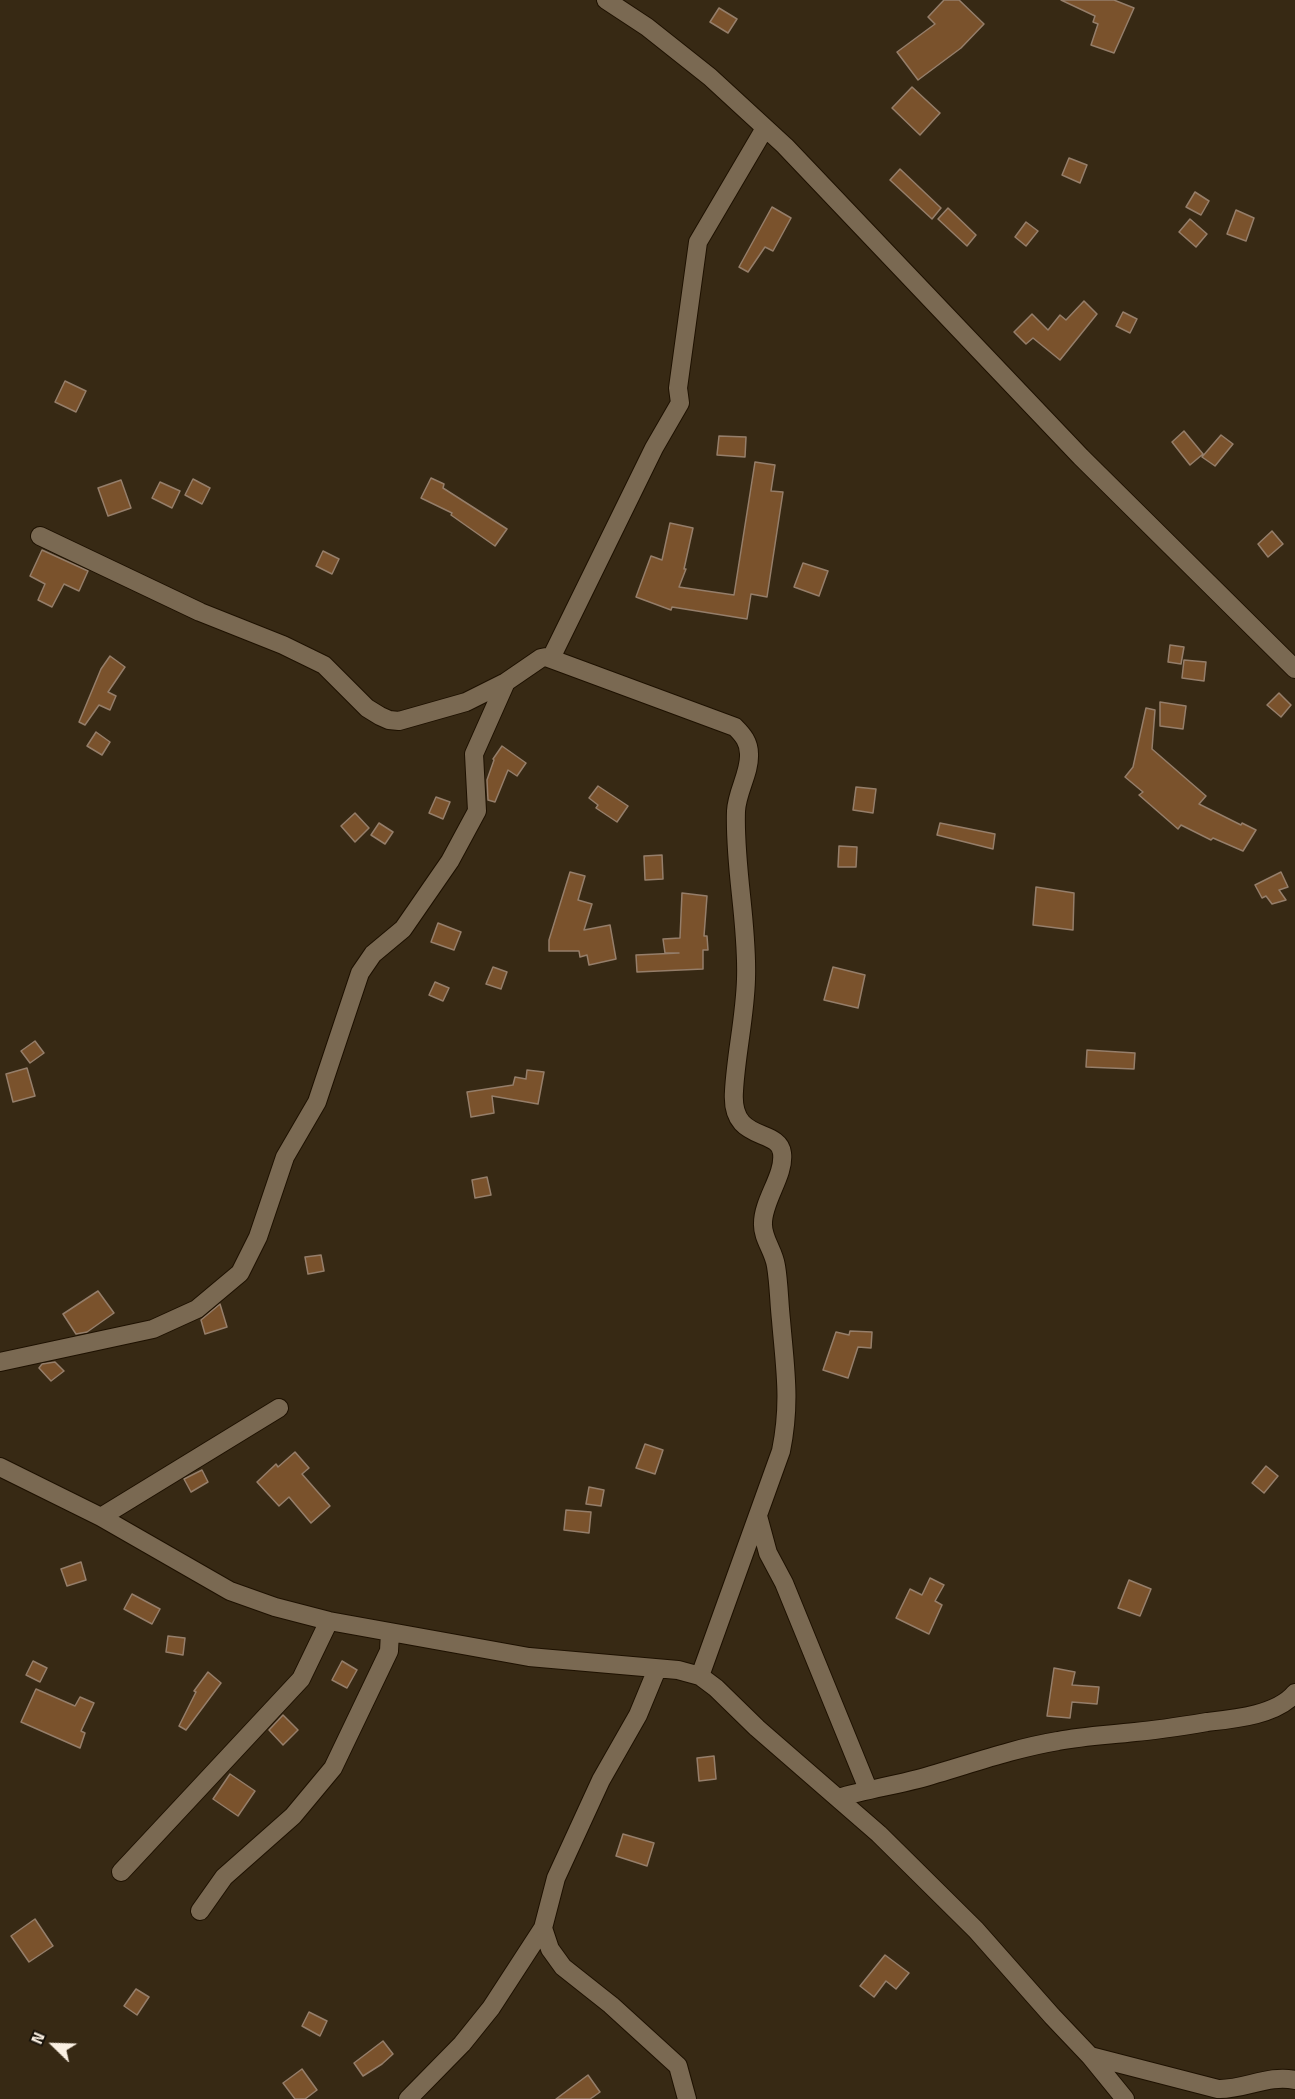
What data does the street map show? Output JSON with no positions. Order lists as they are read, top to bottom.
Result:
{
  "north": "top left"
}
